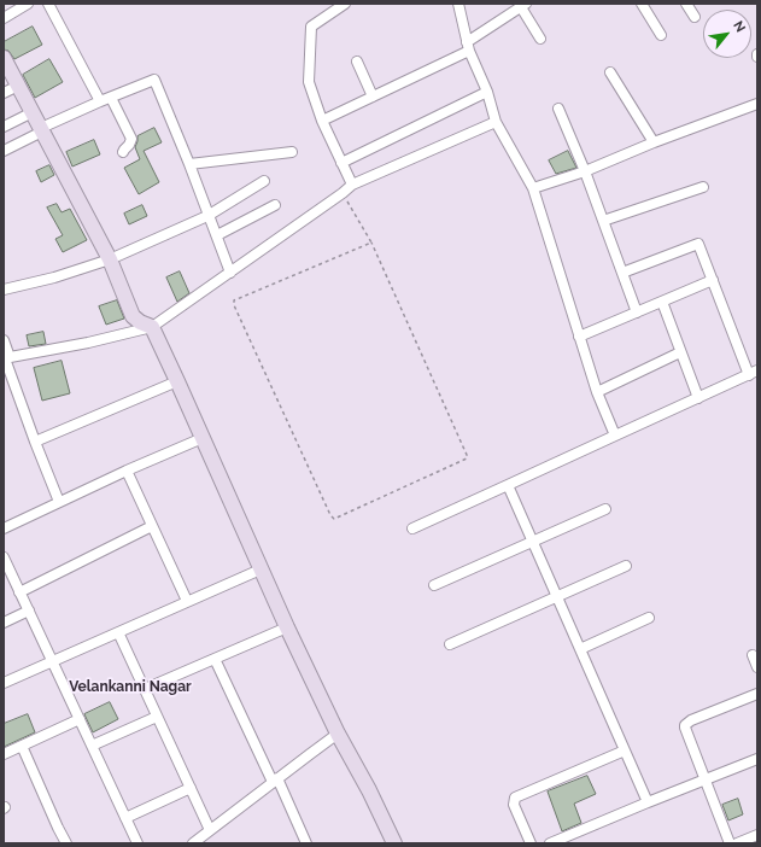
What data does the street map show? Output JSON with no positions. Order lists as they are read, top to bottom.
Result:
{
  "districts": ["Velankanni Nagar"],
  "north": "top right"
}
